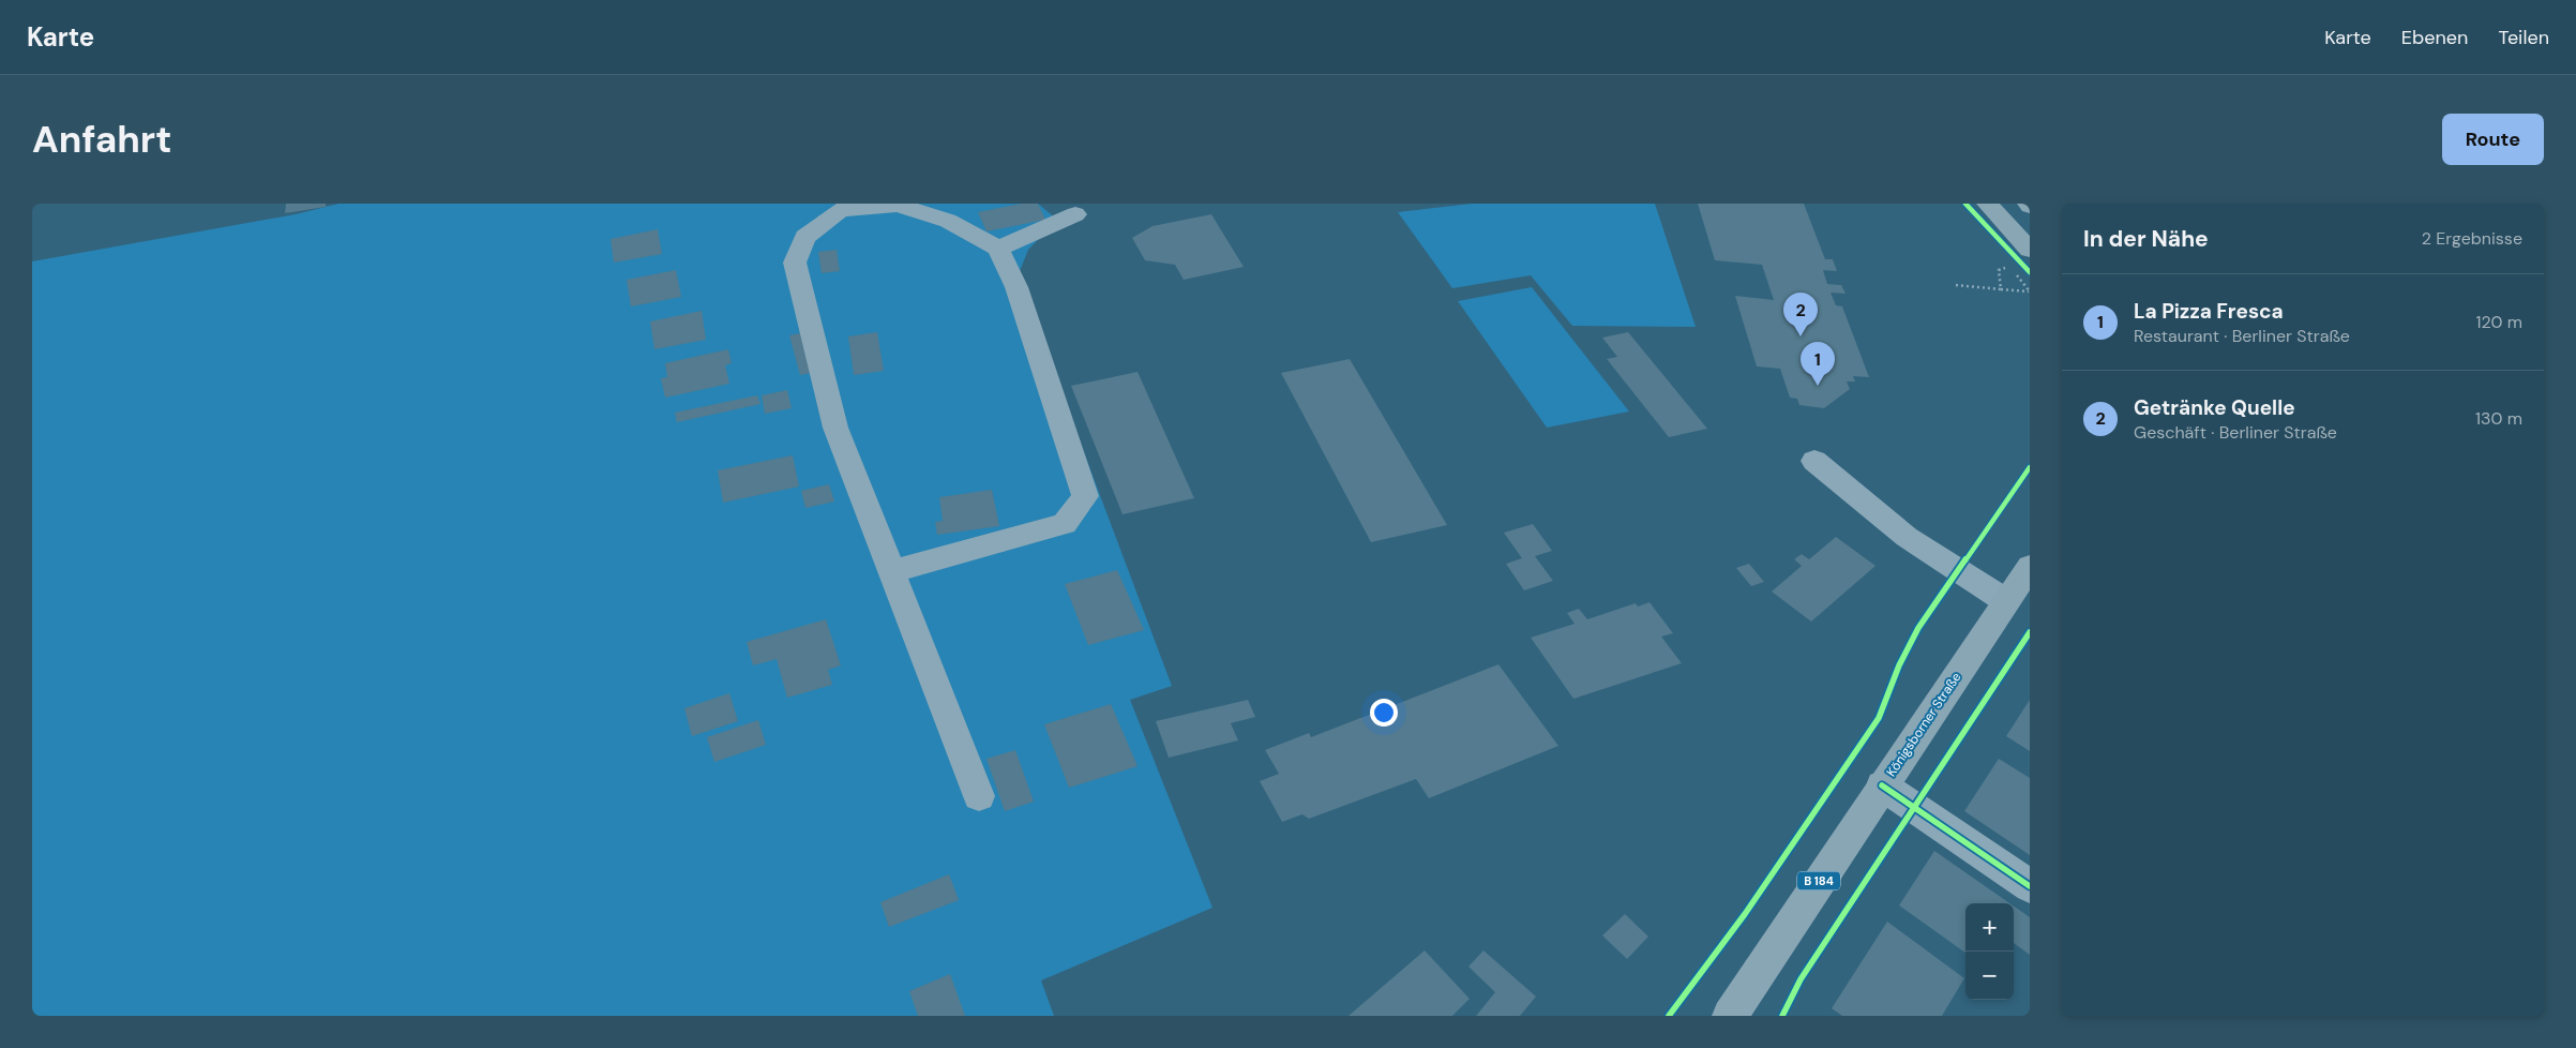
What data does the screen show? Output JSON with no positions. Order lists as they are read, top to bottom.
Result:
{
  "streets": {
    "main road": ["Königsborner Straße", "B 184"]
  },
  "page": {
    "header": "Karte",
    "nav": ["Karte", "Ebenen", "Teilen"],
    "buttons": "Route",
    "title": "Anfahrt",
    "heading": ["In der Nähe", "2 Ergebnisse"],
    "list": [
      {
        "mark": "1",
        "name": "La Pizza Fresca",
        "note": "Restaurant · Berliner Straße",
        "value": "120 m"
      },
      {
        "mark": "2",
        "name": "Getränke Quelle",
        "note": "Geschäft · Berliner Straße",
        "value": "130 m"
      }
    ],
    "pins": ["2", "1"],
    "map_buttons": ["+", "−"]
  }
}
